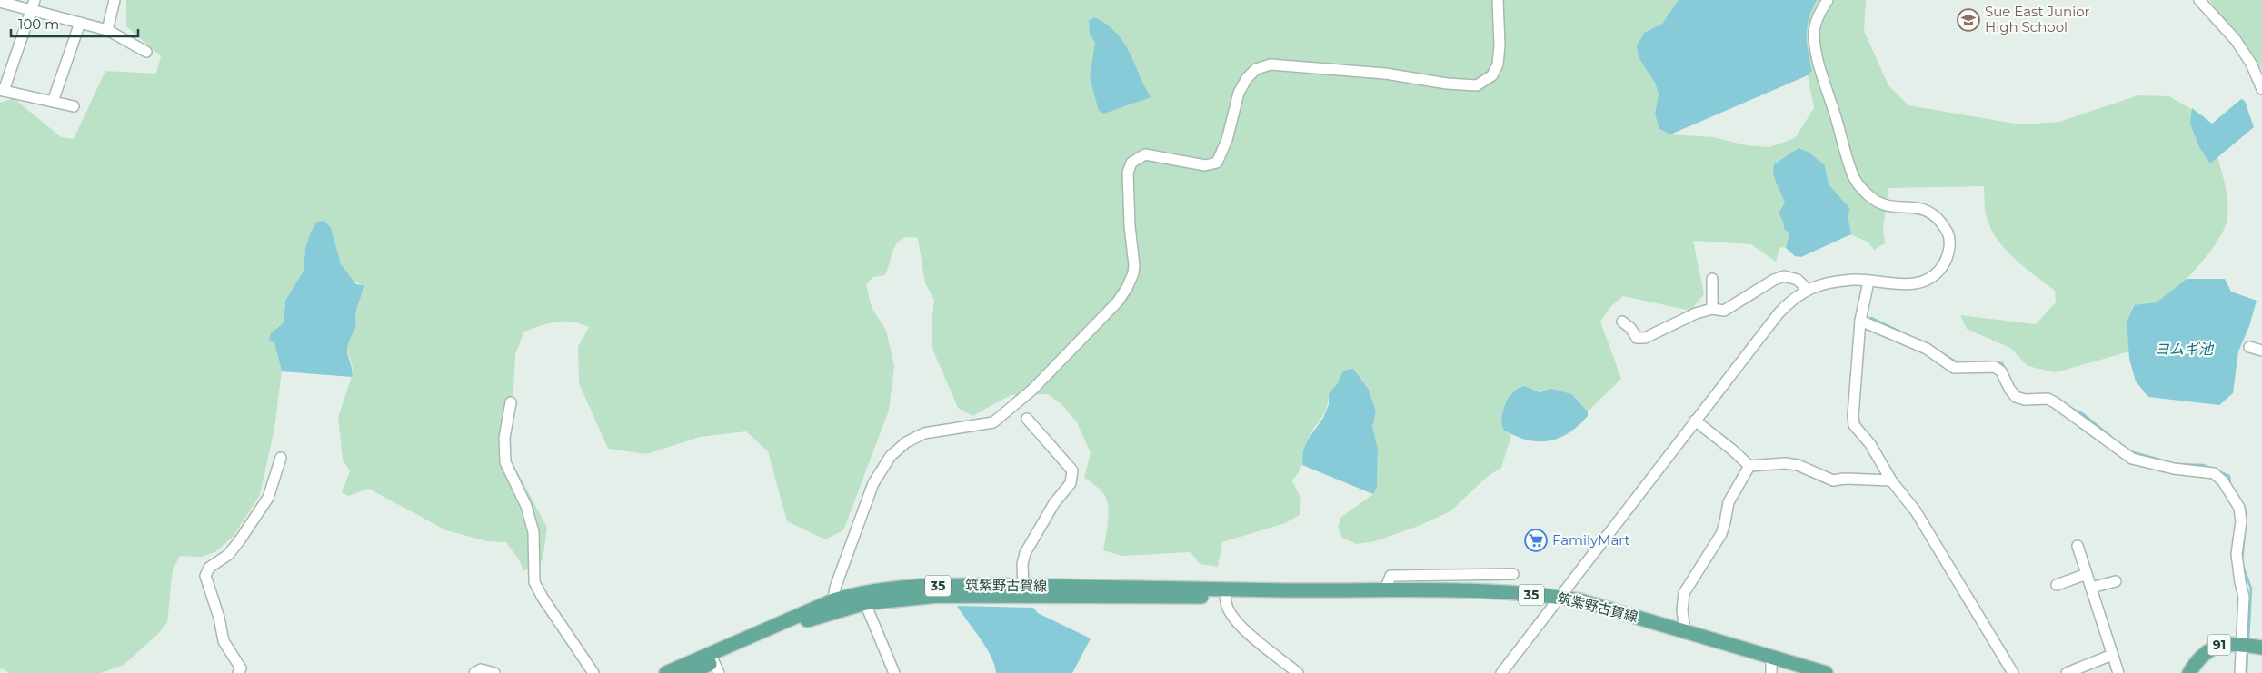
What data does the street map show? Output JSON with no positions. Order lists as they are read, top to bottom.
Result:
{
  "streets": {
    "main road": ["35", "筑紫野古賀線", "91"]
  },
  "water": ["ヨムギ池"],
  "places": {
    "school or university": ["Sue East Junior High School"],
    "supermarket": ["FamilyMart"]
  },
  "scale_bar": "100 m"
}
